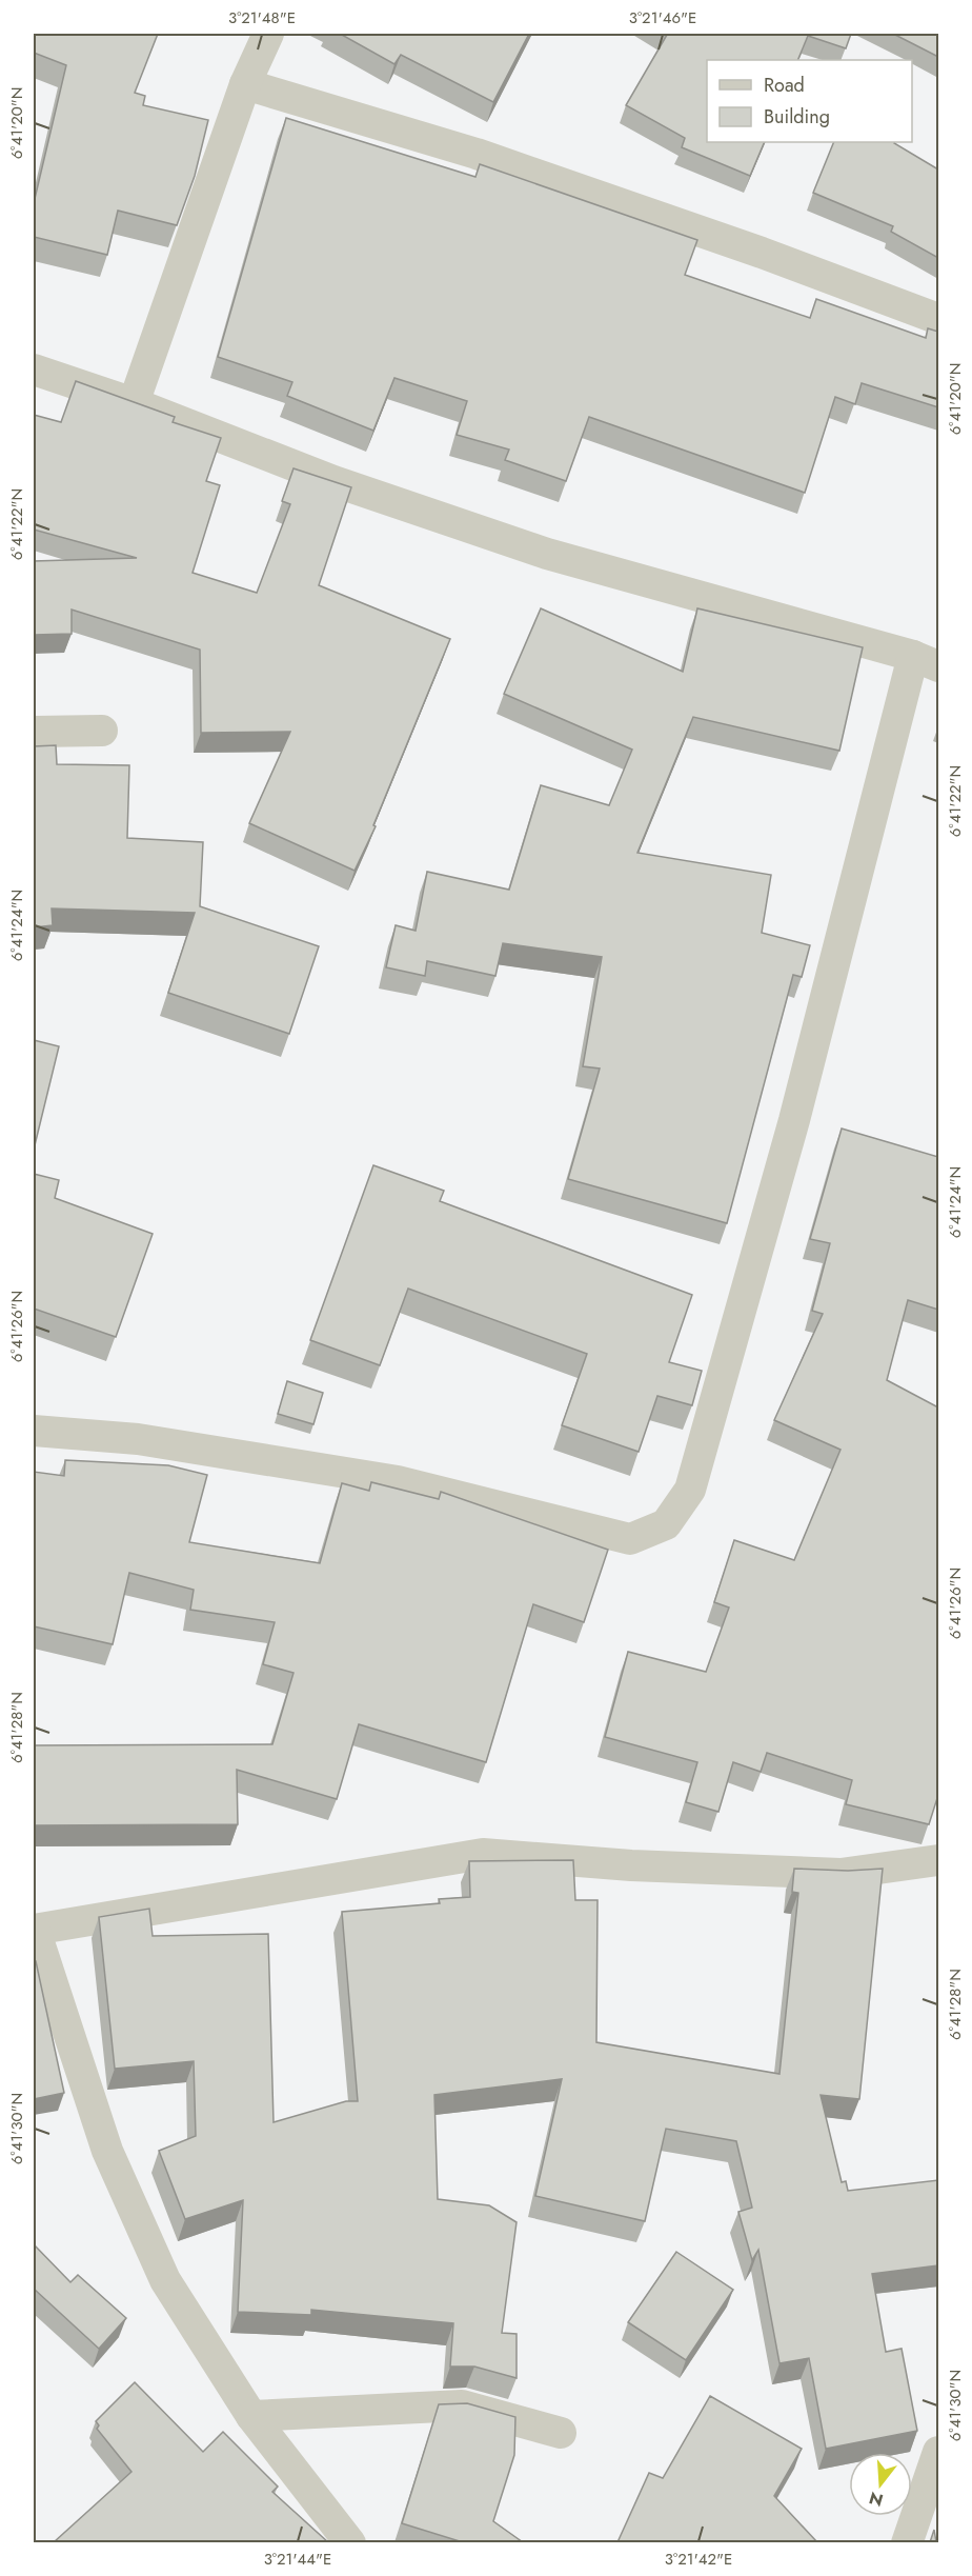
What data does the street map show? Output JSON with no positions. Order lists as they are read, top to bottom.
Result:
{
  "legend": ["Road", "Building"],
  "north": "bottom",
  "coordinates": [
    "3°21'48\"E",
    "3°21'46\"E",
    "6°41'20\"N",
    "6°41'22\"N",
    "6°41'24\"N",
    "6°41'26\"N",
    "6°41'28\"N",
    "6°41'30\"N",
    "3°21'44\"E",
    "3°21'42\"E"
  ]
}
